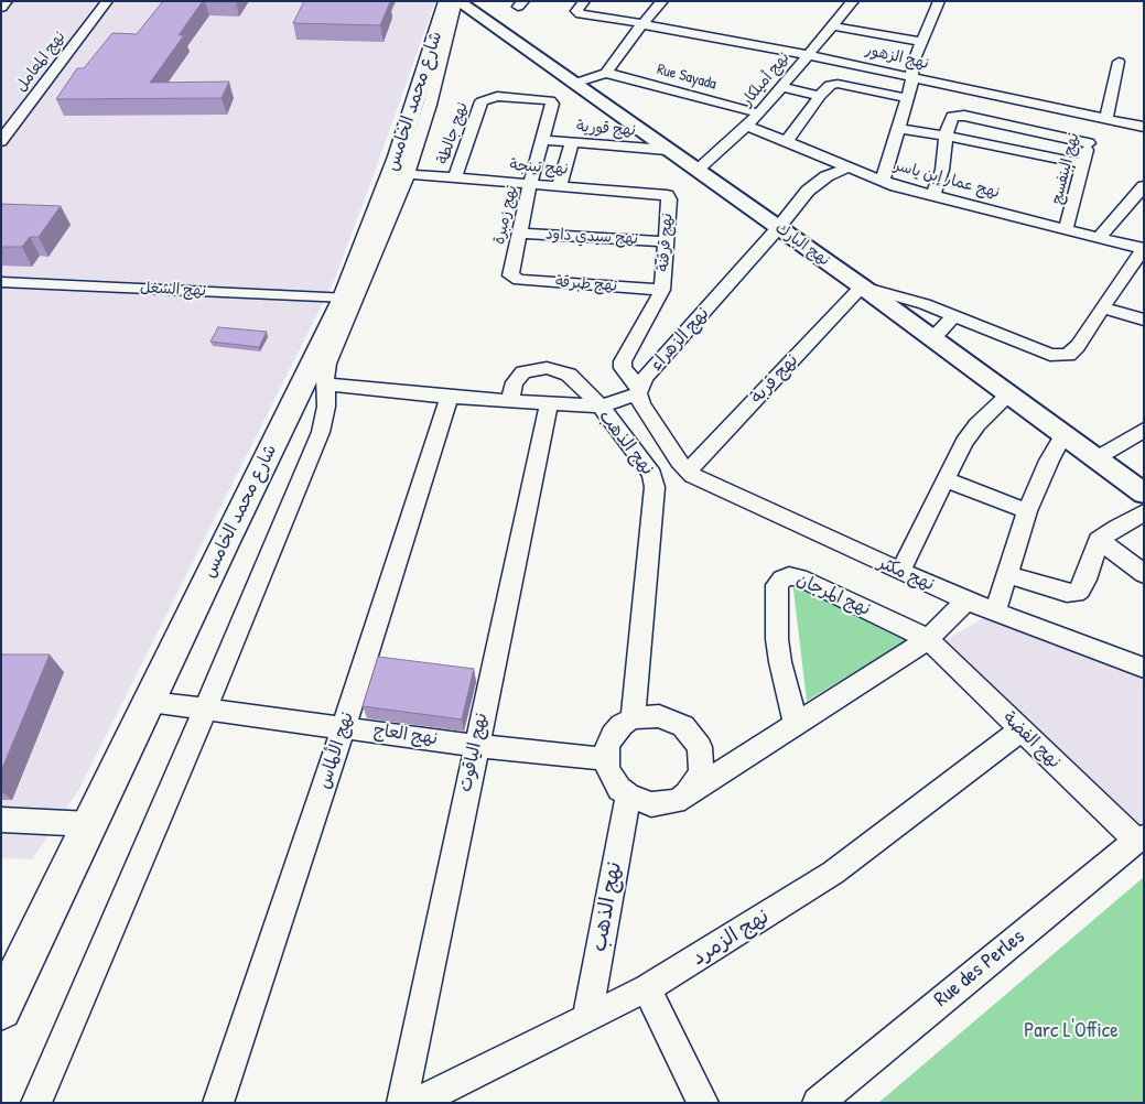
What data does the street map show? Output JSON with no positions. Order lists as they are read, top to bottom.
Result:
{
  "streets": {
    "main road": ["شارع محمد الخامس"],
    "street": [
      "نهج الزهور",
      "نهج المعامل",
      "Rue Sayada",
      "نهج أميلكار",
      "نهج قورية",
      "نهج جالطة",
      "نهج تينجة",
      "نهج البنفسج",
      "نهج عمار إبن ياسر",
      "نهج زمبرة",
      "نهج سيدي داود",
      "نهج قرقنة",
      "نهج البارك",
      "نهج طبرقة",
      "نهج الشغل",
      "نهج الزهراء",
      "نهج قربة",
      "نهج الذهب",
      "نهج مكثر",
      "نهج المرجان",
      "نهج العاج",
      "نهج الفضة",
      "نهج الألماس",
      "نهج الياقوت",
      "نهج الزمرد",
      "Rue des Perles"
    ]
  },
  "crossings": [
    ["نهج الزهور", "نهج أميلكار"],
    ["نهج الزهور", "نهج البنفسج"],
    ["Rue Sayada", "نهج أميلكار"],
    ["نهج أميلكار", "نهج عمار إبن ياسر"],
    ["نهج أميلكار", "نهج البارك"],
    ["شارع محمد الخامس", "نهج الشغل"],
    ["شارع محمد الخامس", "نهج العاج"],
    ["نهج قورية", "نهج زمبرة"],
    ["نهج قورية", "نهج البارك"],
    ["نهج جالطة", "نهج تينجة"],
    ["نهج جالطة", "نهج زمبرة"],
    ["نهج تينجة", "نهج زمبرة"],
    ["نهج تينجة", "نهج قرقنة"],
    ["نهج البنفسج", "نهج عمار إبن ياسر"],
    ["نهج زمبرة", "نهج سيدي داود"],
    ["نهج زمبرة", "نهج طبرقة"],
    ["نهج سيدي داود", "نهج قرقنة"],
    ["نهج قرقنة", "نهج طبرقة"],
    ["نهج البارك", "نهج الزهراء"],
    ["نهج البارك", "نهج قربة"],
    ["نهج قربة", "نهج الذهب"],
    ["نهج قربة", "نهج مكثر"],
    ["نهج الذهب", "نهج العاج"],
    ["نهج الذهب", "نهج الألماس"],
    ["نهج الذهب", "نهج الياقوت"],
    ["نهج الذهب", "نهج الزمرد"],
    ["نهج المرجان", "نهج الفضة"],
    ["نهج العاج", "نهج الألماس"],
    ["نهج العاج", "نهج الياقوت"],
    ["نهج الفضة", "نهج الزمرد"],
    ["نهج الفضة", "Rue des Perles"]
  ],
  "parks": ["Parc L'Office"]
}
